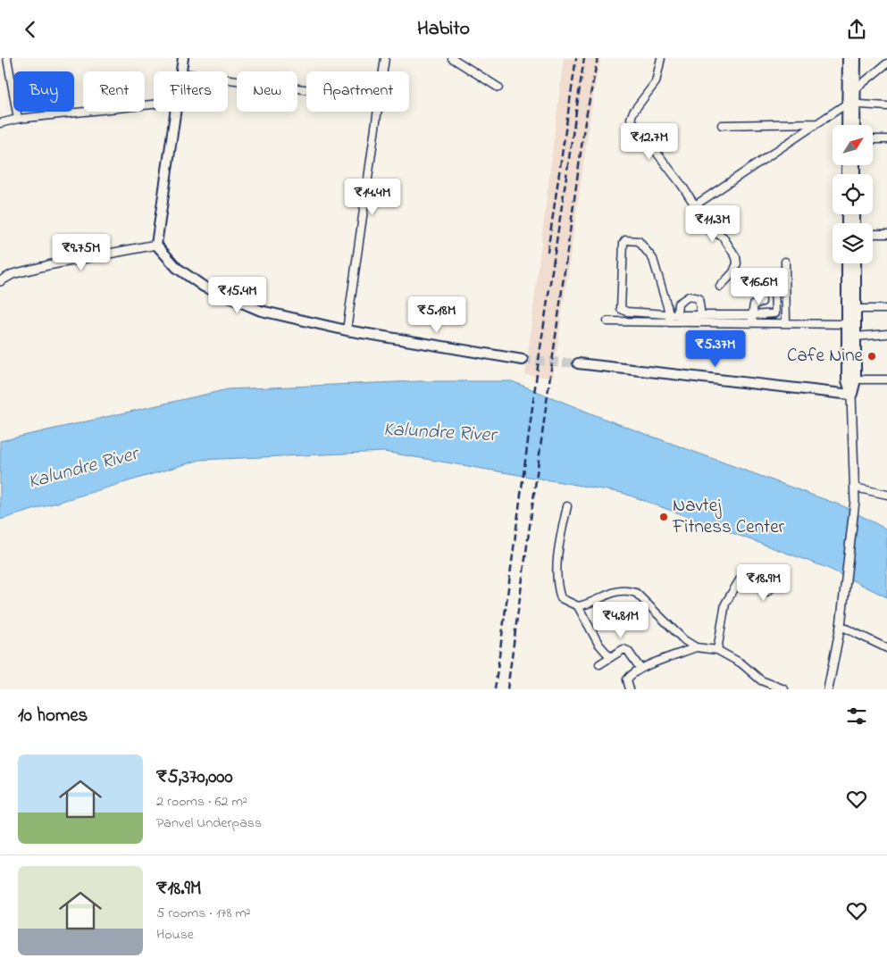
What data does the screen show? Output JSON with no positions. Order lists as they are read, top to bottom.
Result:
{
  "water": ["Kalundre River"],
  "places": ["Cafe Nine", "Navtej Fitness Center"],
  "north": "top right",
  "page": {
    "header": "Habito",
    "chip": [
      "Buy",
      "Rent",
      "Filters",
      "New",
      "Apartment"
    ],
    "price": [
      "₹12.7M",
      "₹14.4M",
      "₹11.3M",
      "₹9.75M",
      "₹16.6M",
      "₹15.4M",
      "₹5.18M",
      "₹5.37M",
      "₹18.9M",
      "₹4.81M"
    ],
    "heading": "10 homes",
    "list": [
      {
        "name": "₹5,370,000",
        "note": "2 rooms · 62 m² · Panvel Underpass"
      },
      {
        "name": "₹18.9M",
        "note": "5 rooms · 178 m² · House"
      }
    ]
  }
}
